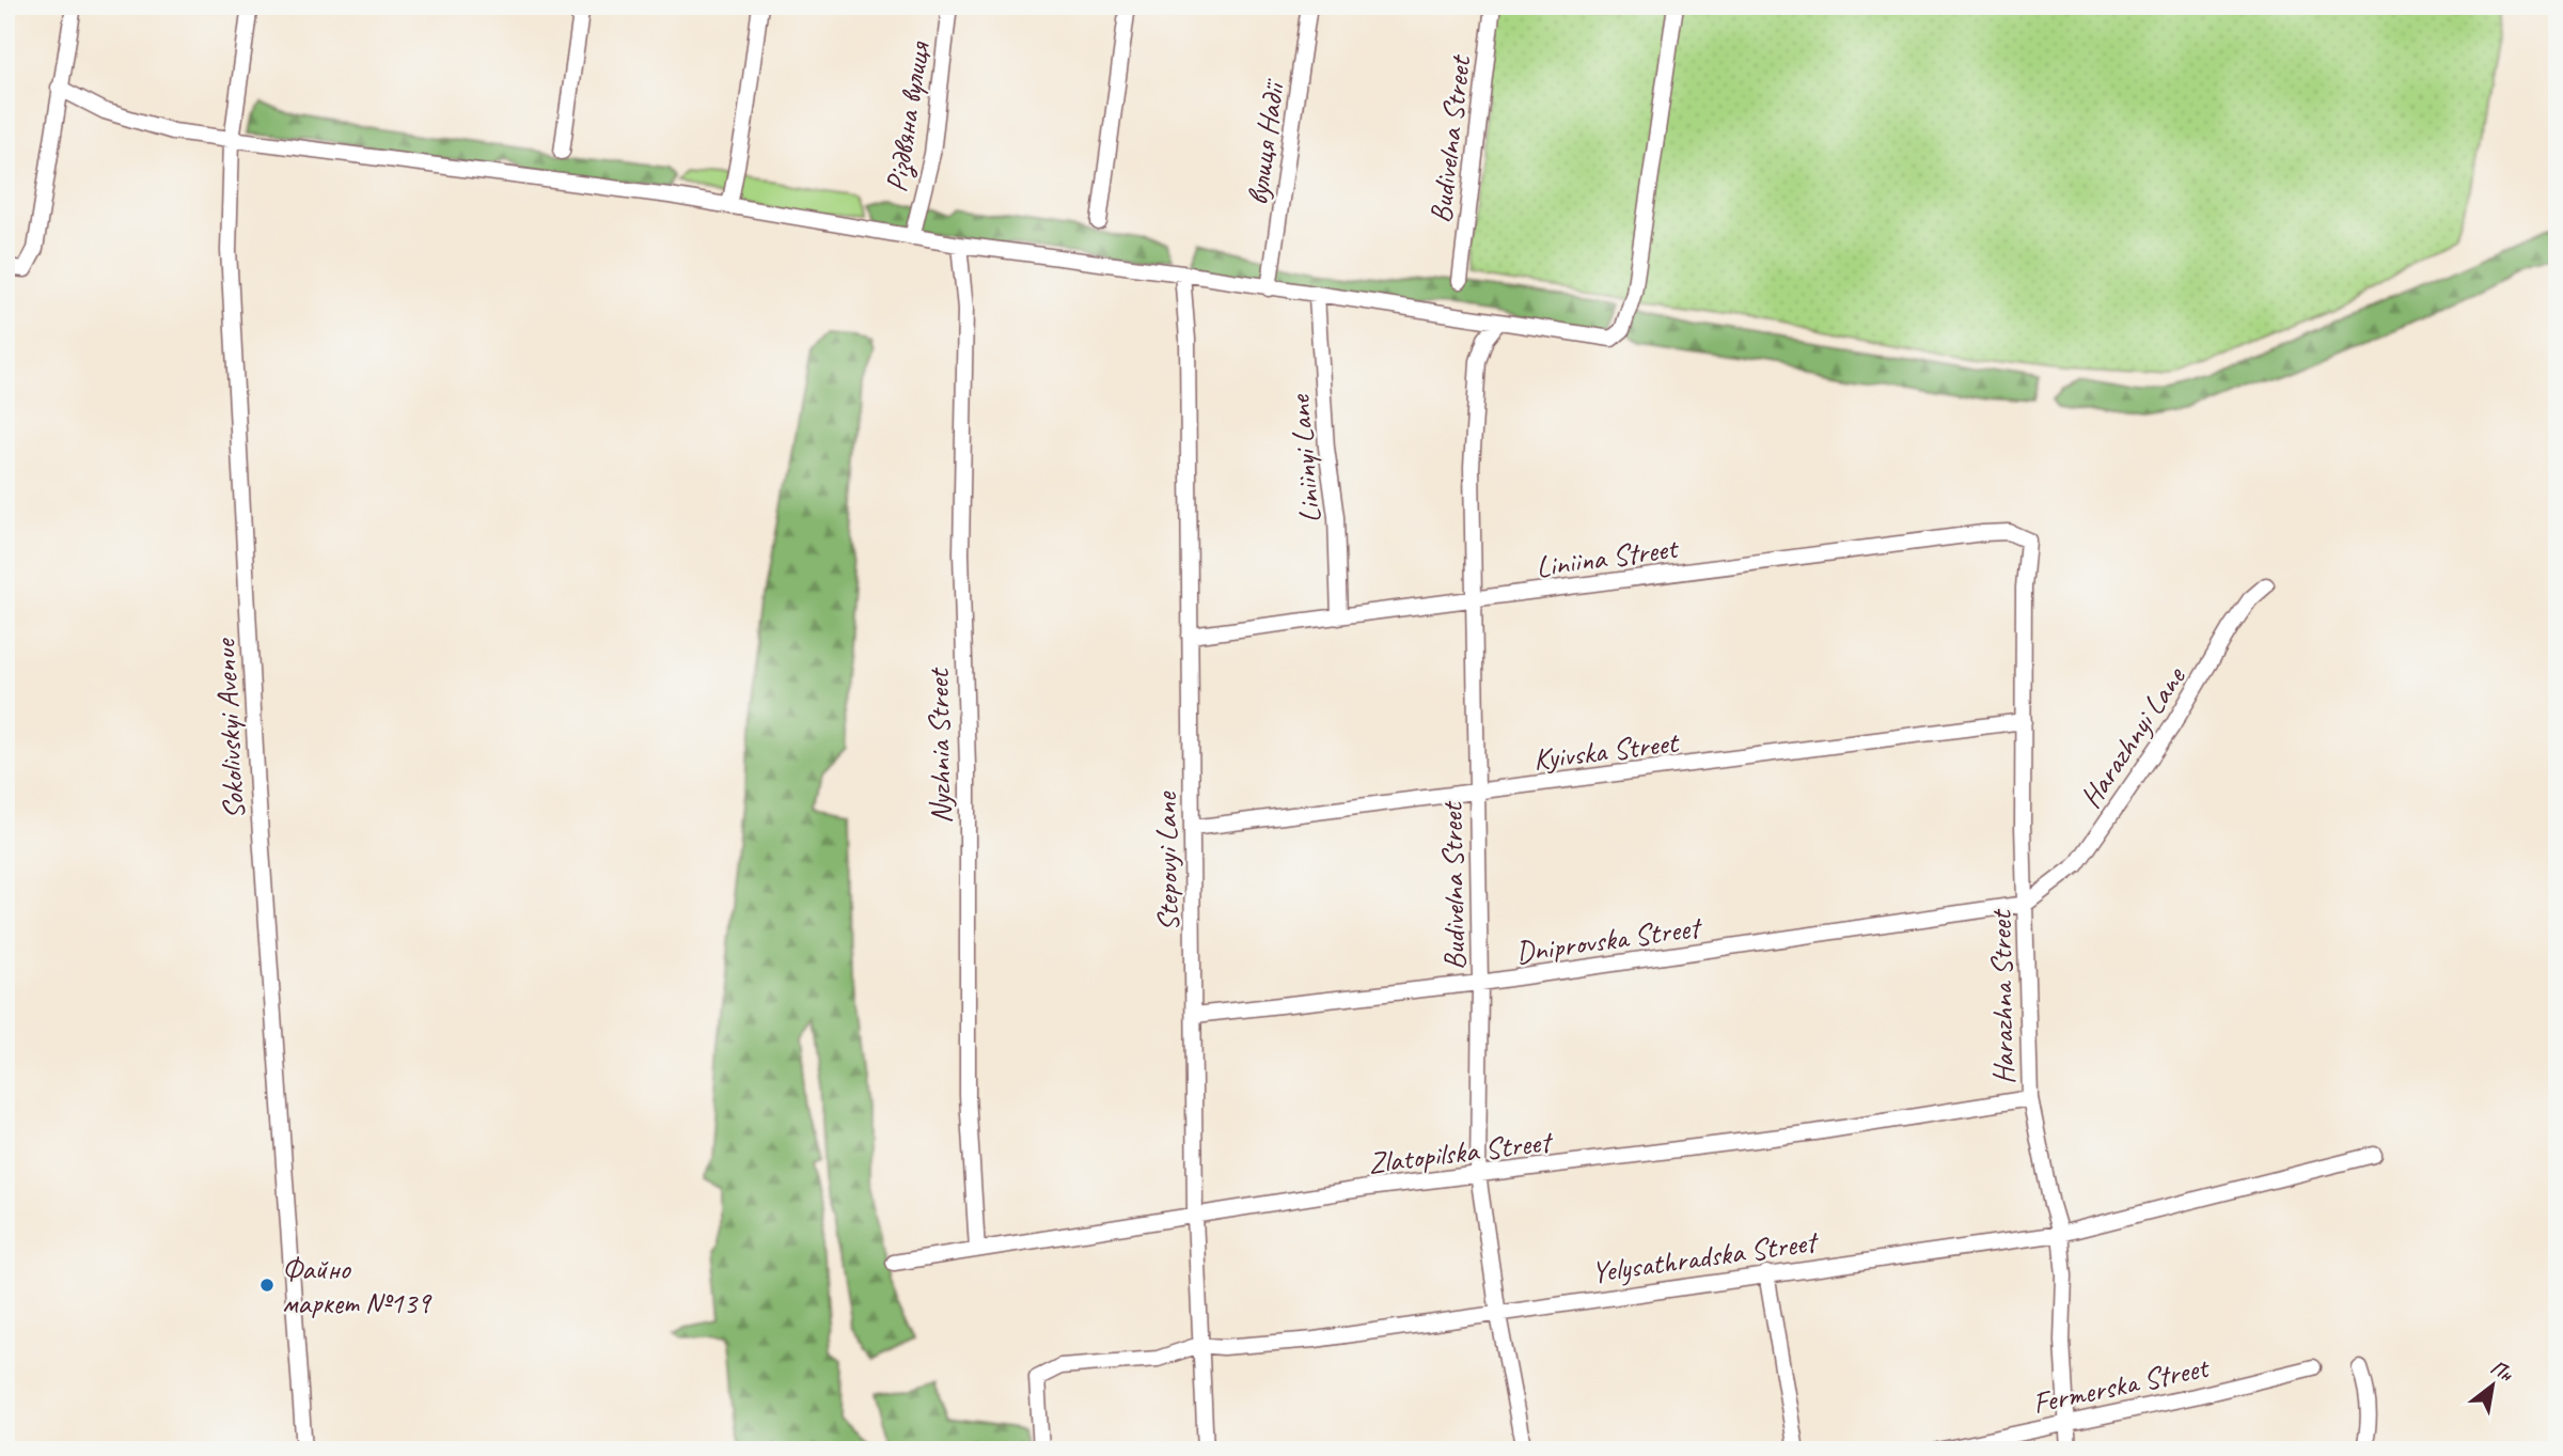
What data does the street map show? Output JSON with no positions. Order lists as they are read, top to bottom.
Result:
{
  "streets": {
    "street": [
      "Різдвяна вулиця",
      "Budivelna Street",
      "вулиця Надії",
      "Liniinyi Lane",
      "Liniina Street",
      "Sokolivskyi Avenue",
      "Harazhnyi Lane",
      "Nyzhnia Street",
      "Kyivska Street",
      "Stepovyi Lane",
      "Dniprovska Street",
      "Harazhna Street",
      "Zlatopilska Street",
      "Yelysathradska Street",
      "Fermerska Street"
    ]
  },
  "crossings": [
    ["Budivelna Street", "Liniina Street"],
    ["Budivelna Street", "Kyivska Street"],
    ["Budivelna Street", "Dniprovska Street"],
    ["Budivelna Street", "Zlatopilska Street"],
    ["Budivelna Street", "Yelysathradska Street"],
    ["Liniinyi Lane", "Liniina Street"],
    ["Liniina Street", "Stepovyi Lane"],
    ["Liniina Street", "Harazhna Street"],
    ["Harazhnyi Lane", "Dniprovska Street"],
    ["Harazhnyi Lane", "Harazhna Street"],
    ["Nyzhnia Street", "Zlatopilska Street"],
    ["Kyivska Street", "Stepovyi Lane"],
    ["Kyivska Street", "Harazhna Street"],
    ["Stepovyi Lane", "Dniprovska Street"],
    ["Stepovyi Lane", "Zlatopilska Street"],
    ["Stepovyi Lane", "Yelysathradska Street"],
    ["Dniprovska Street", "Harazhna Street"],
    ["Harazhna Street", "Zlatopilska Street"],
    ["Harazhna Street", "Yelysathradska Street"],
    ["Harazhna Street", "Fermerska Street"]
  ],
  "places": ["Файно маркет №139"],
  "north": "top right"
}
